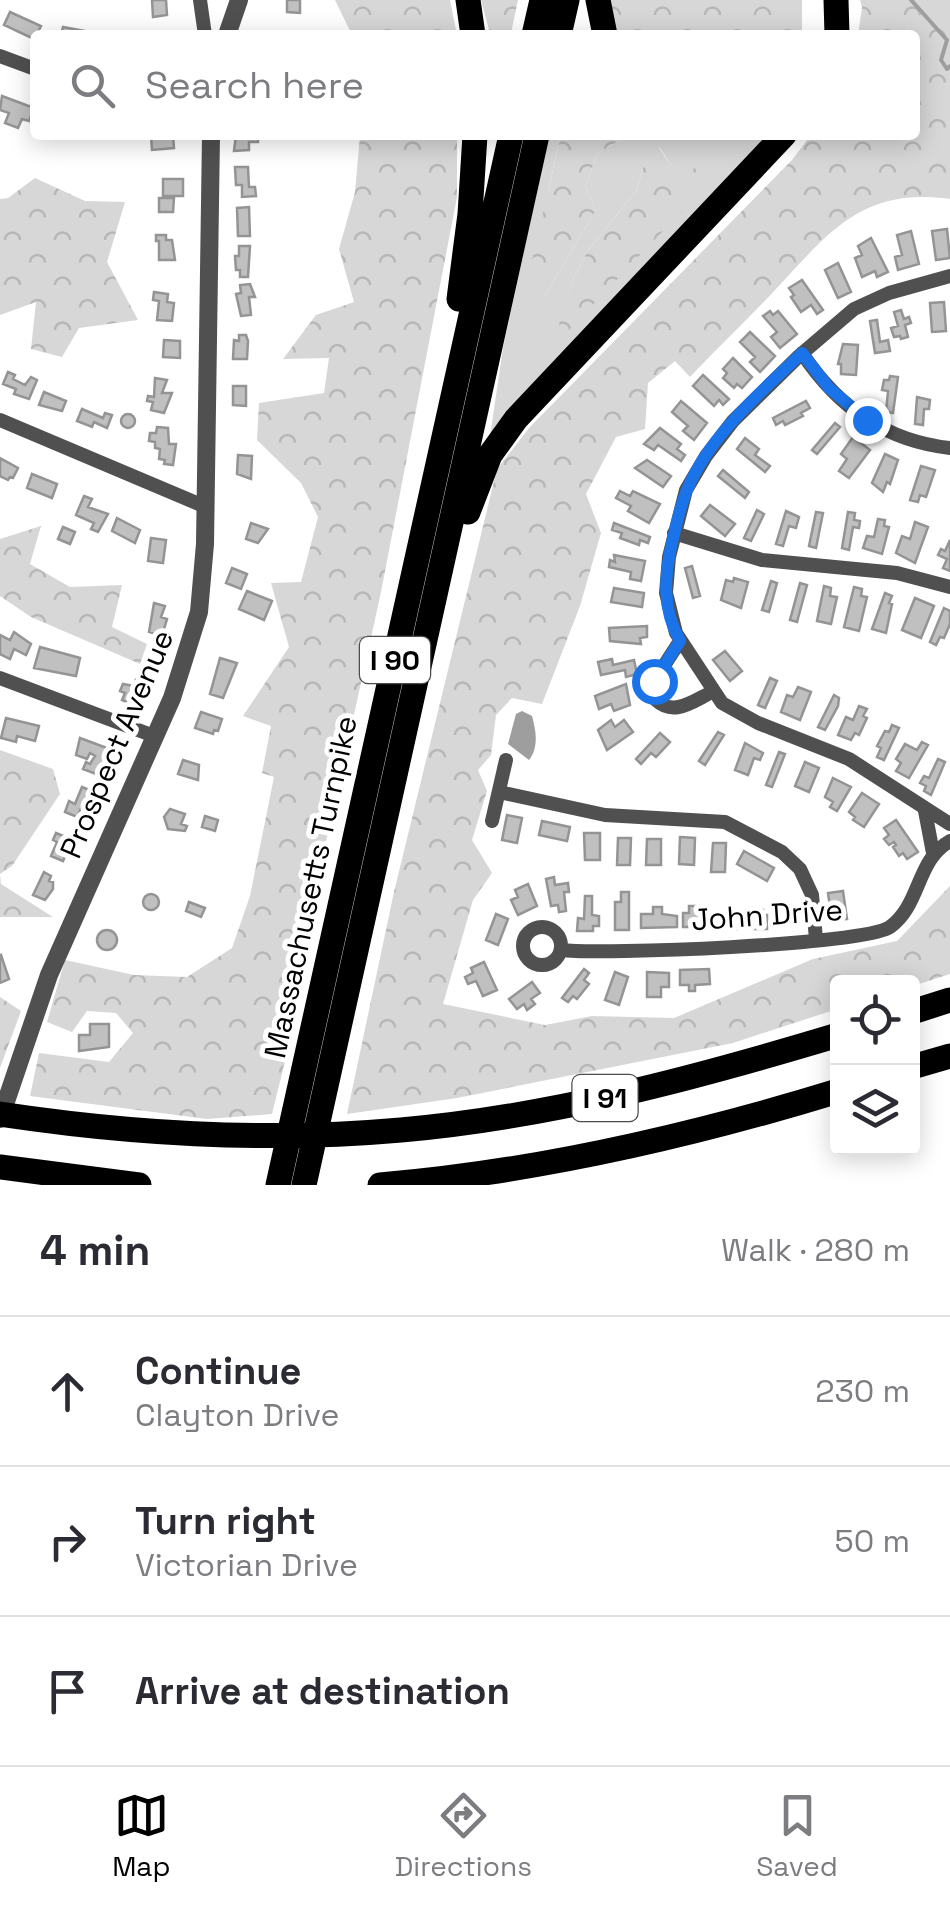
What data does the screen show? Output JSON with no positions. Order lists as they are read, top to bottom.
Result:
{
  "streets": {
    "highway": ["I 90", "Massachusetts Turnpike", "I 91"],
    "street": ["Prospect Avenue", "John Drive"]
  },
  "crossings": [
    ["Prospect Avenue", "I 91"]
  ],
  "page": {
    "search": "Search here",
    "heading": ["4 min", "Walk · 280 m"],
    "list": [
      ["Continue", "Clayton Drive", "230 m"],
      ["Turn right", "Victorian Drive", "50 m"],
      "Arrive at destination"
    ],
    "nav": ["Map", "Directions", "Saved"]
  }
}
